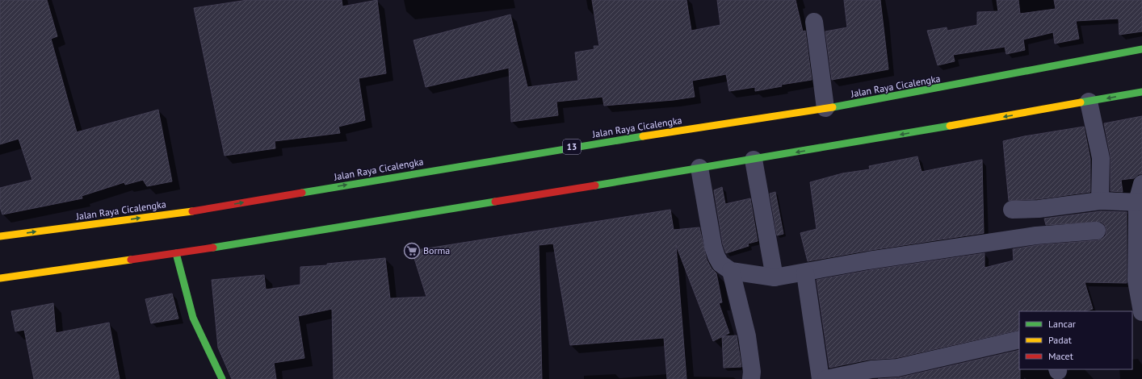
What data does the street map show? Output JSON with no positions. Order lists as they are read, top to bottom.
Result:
{
  "streets": {
    "main road": ["Jalan Raya Cicalengka", "13"]
  },
  "places": {
    "supermarket": ["Borma"]
  },
  "legend": ["Lancar", "Padat", "Macet"]
}
